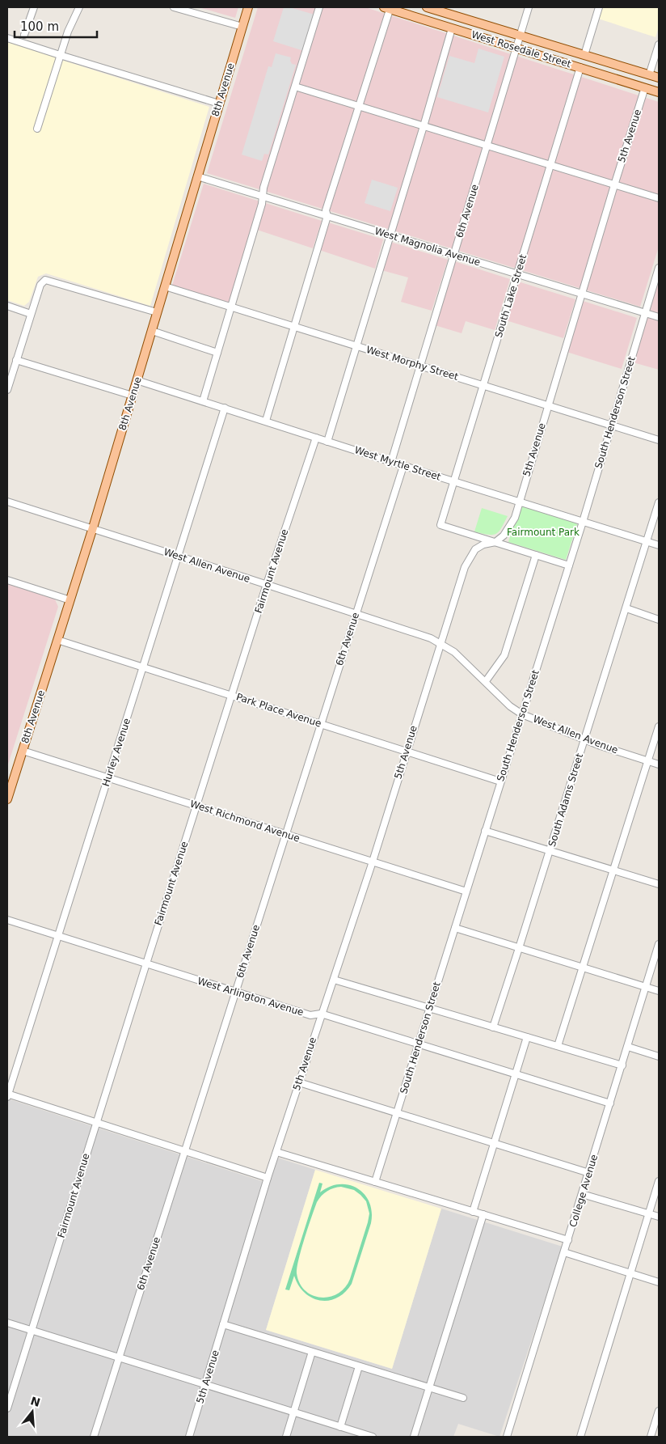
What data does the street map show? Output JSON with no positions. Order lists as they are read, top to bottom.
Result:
{
  "streets": {
    "main road": ["West Rosedale Street", "8th Avenue"],
    "street": [
      "5th Avenue",
      "6th Avenue",
      "West Magnolia Avenue",
      "South Lake Street",
      "West Morphy Street",
      "South Henderson Street",
      "West Myrtle Street",
      "West Allen Avenue",
      "Fairmount Avenue",
      "Park Place Avenue",
      "Hurley Avenue",
      "South Adams Street",
      "West Richmond Avenue",
      "West Arlington Avenue",
      "College Avenue"
    ]
  },
  "crossings": [
    ["West Rosedale Street", "5th Avenue"],
    ["West Rosedale Street", "6th Avenue"],
    ["West Rosedale Street", "South Lake Street"],
    ["8th Avenue", "West Magnolia Avenue"],
    ["8th Avenue", "West Morphy Street"],
    ["8th Avenue", "West Myrtle Street"],
    ["8th Avenue", "West Allen Avenue"],
    ["8th Avenue", "Park Place Avenue"],
    ["8th Avenue", "West Richmond Avenue"],
    ["5th Avenue", "West Magnolia Avenue"],
    ["5th Avenue", "South Lake Street"],
    ["5th Avenue", "West Morphy Street"],
    ["5th Avenue", "West Myrtle Street"],
    ["5th Avenue", "West Allen Avenue"],
    ["5th Avenue", "Park Place Avenue"],
    ["5th Avenue", "West Richmond Avenue"],
    ["5th Avenue", "West Arlington Avenue"],
    ["6th Avenue", "West Magnolia Avenue"],
    ["6th Avenue", "West Morphy Street"],
    ["6th Avenue", "West Myrtle Street"],
    ["6th Avenue", "West Allen Avenue"],
    ["6th Avenue", "Park Place Avenue"],
    ["6th Avenue", "West Richmond Avenue"],
    ["6th Avenue", "West Arlington Avenue"],
    ["West Magnolia Avenue", "South Lake Street"],
    ["West Magnolia Avenue", "South Henderson Street"],
    ["South Lake Street", "West Morphy Street"],
    ["South Lake Street", "West Myrtle Street"],
    ["West Morphy Street", "South Henderson Street"],
    ["South Henderson Street", "West Myrtle Street"],
    ["South Henderson Street", "West Allen Avenue"],
    ["South Henderson Street", "Park Place Avenue"],
    ["South Henderson Street", "West Richmond Avenue"],
    ["South Henderson Street", "West Arlington Avenue"],
    ["West Myrtle Street", "Fairmount Avenue"],
    ["West Myrtle Street", "Hurley Avenue"],
    ["West Myrtle Street", "South Adams Street"],
    ["West Allen Avenue", "Fairmount Avenue"],
    ["West Allen Avenue", "Hurley Avenue"],
    ["West Allen Avenue", "South Adams Street"],
    ["Fairmount Avenue", "Park Place Avenue"],
    ["Fairmount Avenue", "West Richmond Avenue"],
    ["Fairmount Avenue", "West Arlington Avenue"],
    ["Park Place Avenue", "Hurley Avenue"],
    ["Hurley Avenue", "West Richmond Avenue"],
    ["Hurley Avenue", "West Arlington Avenue"],
    ["West Arlington Avenue", "College Avenue"]
  ],
  "parks": ["Fairmount Park"],
  "scale_bar": "100 m",
  "north": "top"
}
